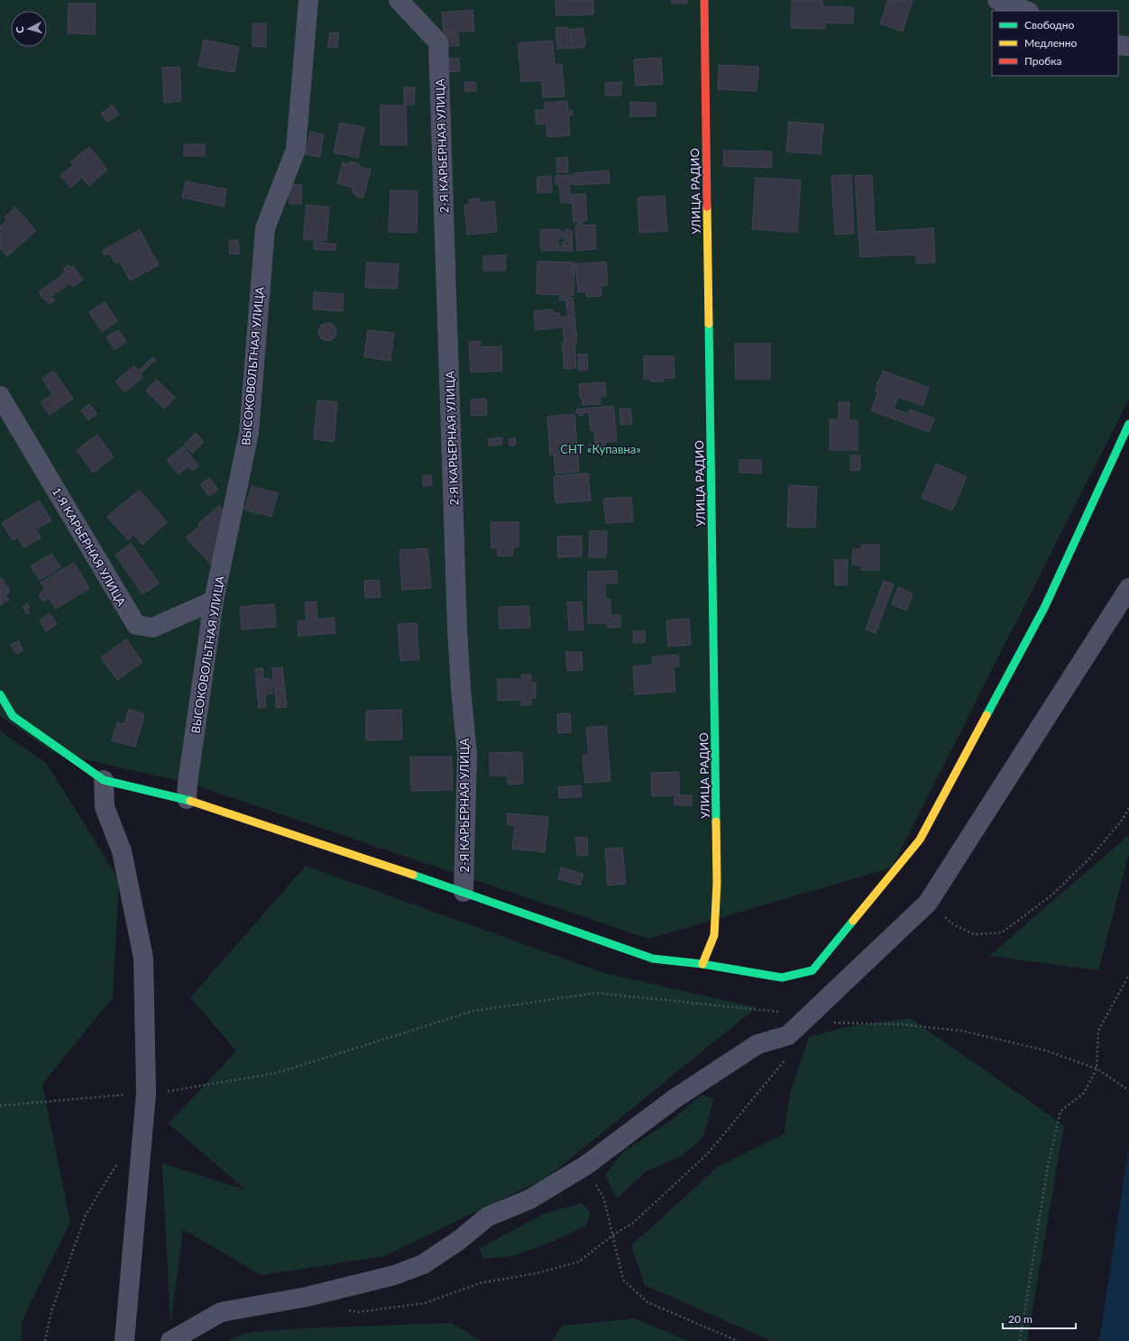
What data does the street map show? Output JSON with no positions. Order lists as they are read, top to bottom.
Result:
{
  "streets": {
    "street": [
      "2-Я КАРЬЕРНАЯ УЛИЦА",
      "УЛИЦА РАДИО",
      "ВЫСОКОВОЛЬТНАЯ УЛИЦА",
      "1-Я КАРЬЕРНАЯ УЛИЦА"
    ]
  },
  "crossings": [
    ["ВЫСОКОВОЛЬТНАЯ УЛИЦА", "1-Я КАРЬЕРНАЯ УЛИЦА"]
  ],
  "parks": ["СНТ «Купавна»"],
  "legend": ["Свободно", "Медленно", "Пробка"],
  "scale_bar": "20 m",
  "north": "left"
}
